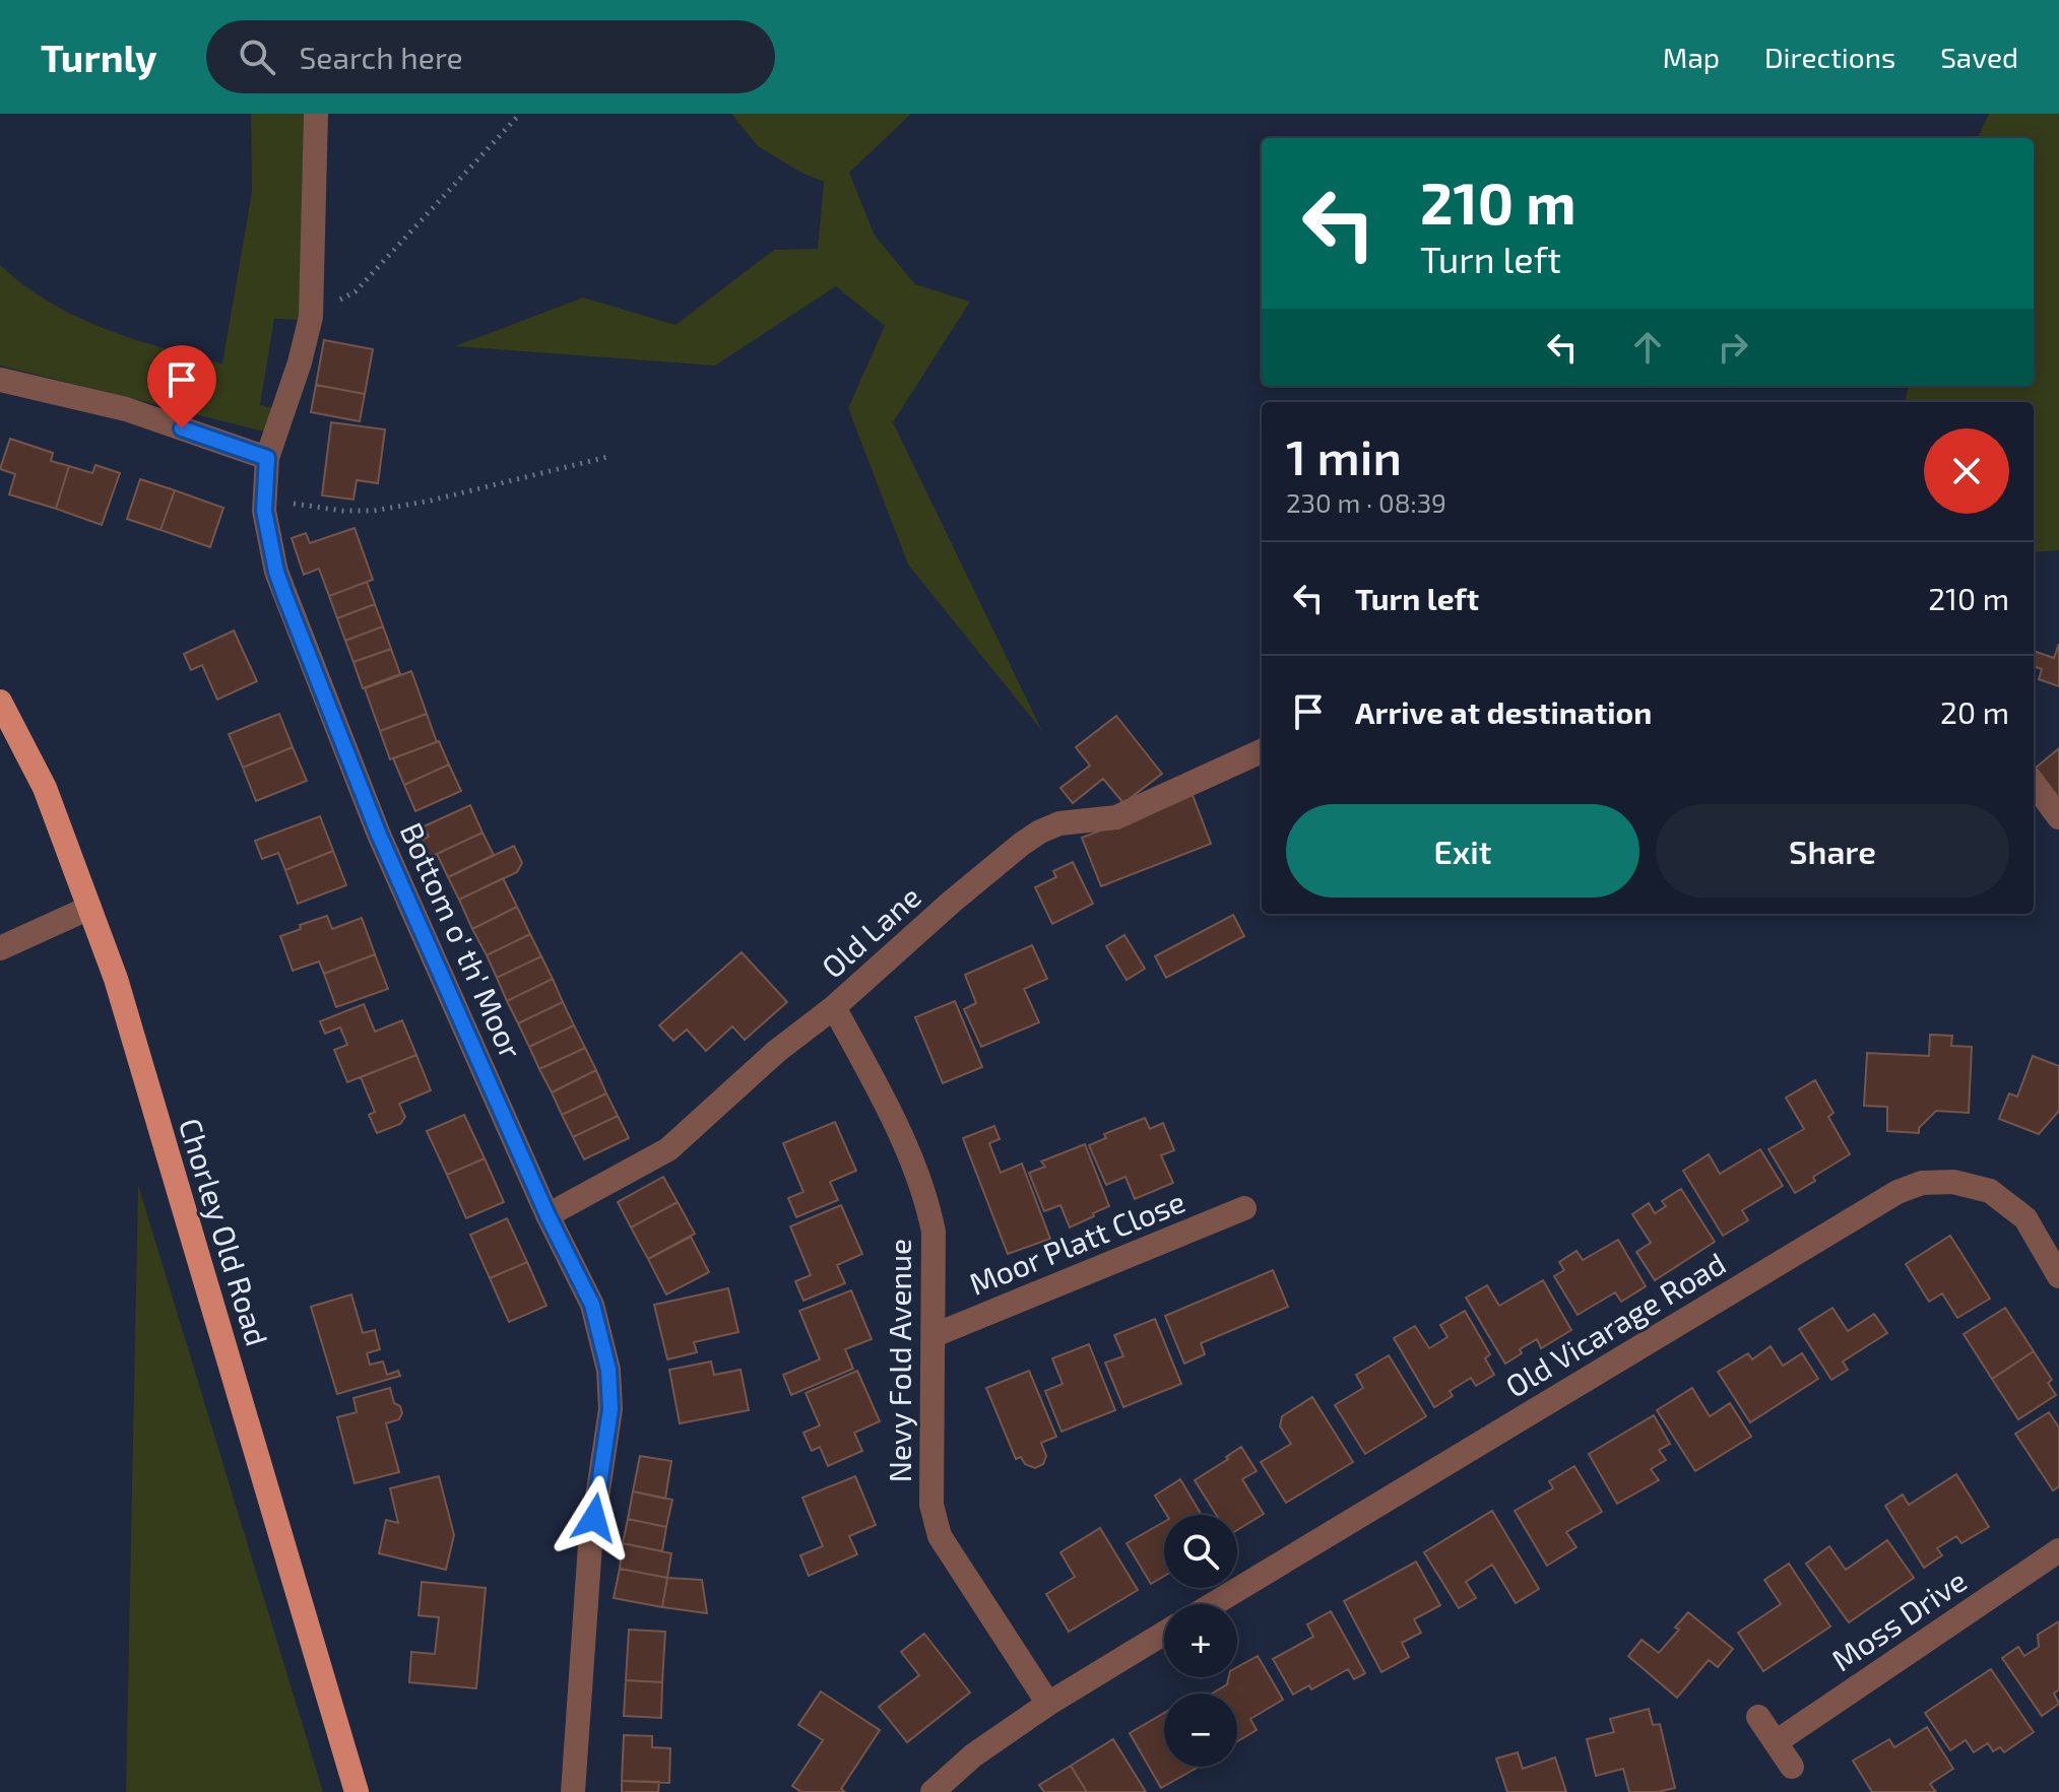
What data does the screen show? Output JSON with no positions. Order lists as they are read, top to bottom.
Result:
{
  "streets": {
    "main road": ["Chorley Old Road"],
    "street": [
      "Old Lane",
      "Bottom o' th' Moor",
      "Moor Platt Close",
      "Old Vicarage Road",
      "Nevy Fold Avenue",
      "Moss Drive"
    ]
  },
  "crossings": [
    ["Old Lane", "Bottom o' th' Moor"],
    ["Old Lane", "Nevy Fold Avenue"],
    ["Moor Platt Close", "Nevy Fold Avenue"]
  ],
  "page": {
    "header": "Turnly",
    "search": "Search here",
    "nav": ["Map", "Directions", "Saved"],
    "turn": ["210 m", "Turn left"],
    "heading": ["1 min", "230 m · 08:39"],
    "list": [
      {
        "name": "Turn left",
        "value": "210 m"
      },
      {
        "name": "Arrive at destination",
        "value": "20 m"
      }
    ],
    "buttons": ["Exit", "Share"],
    "map_buttons": ["+", "−"]
  }
}
